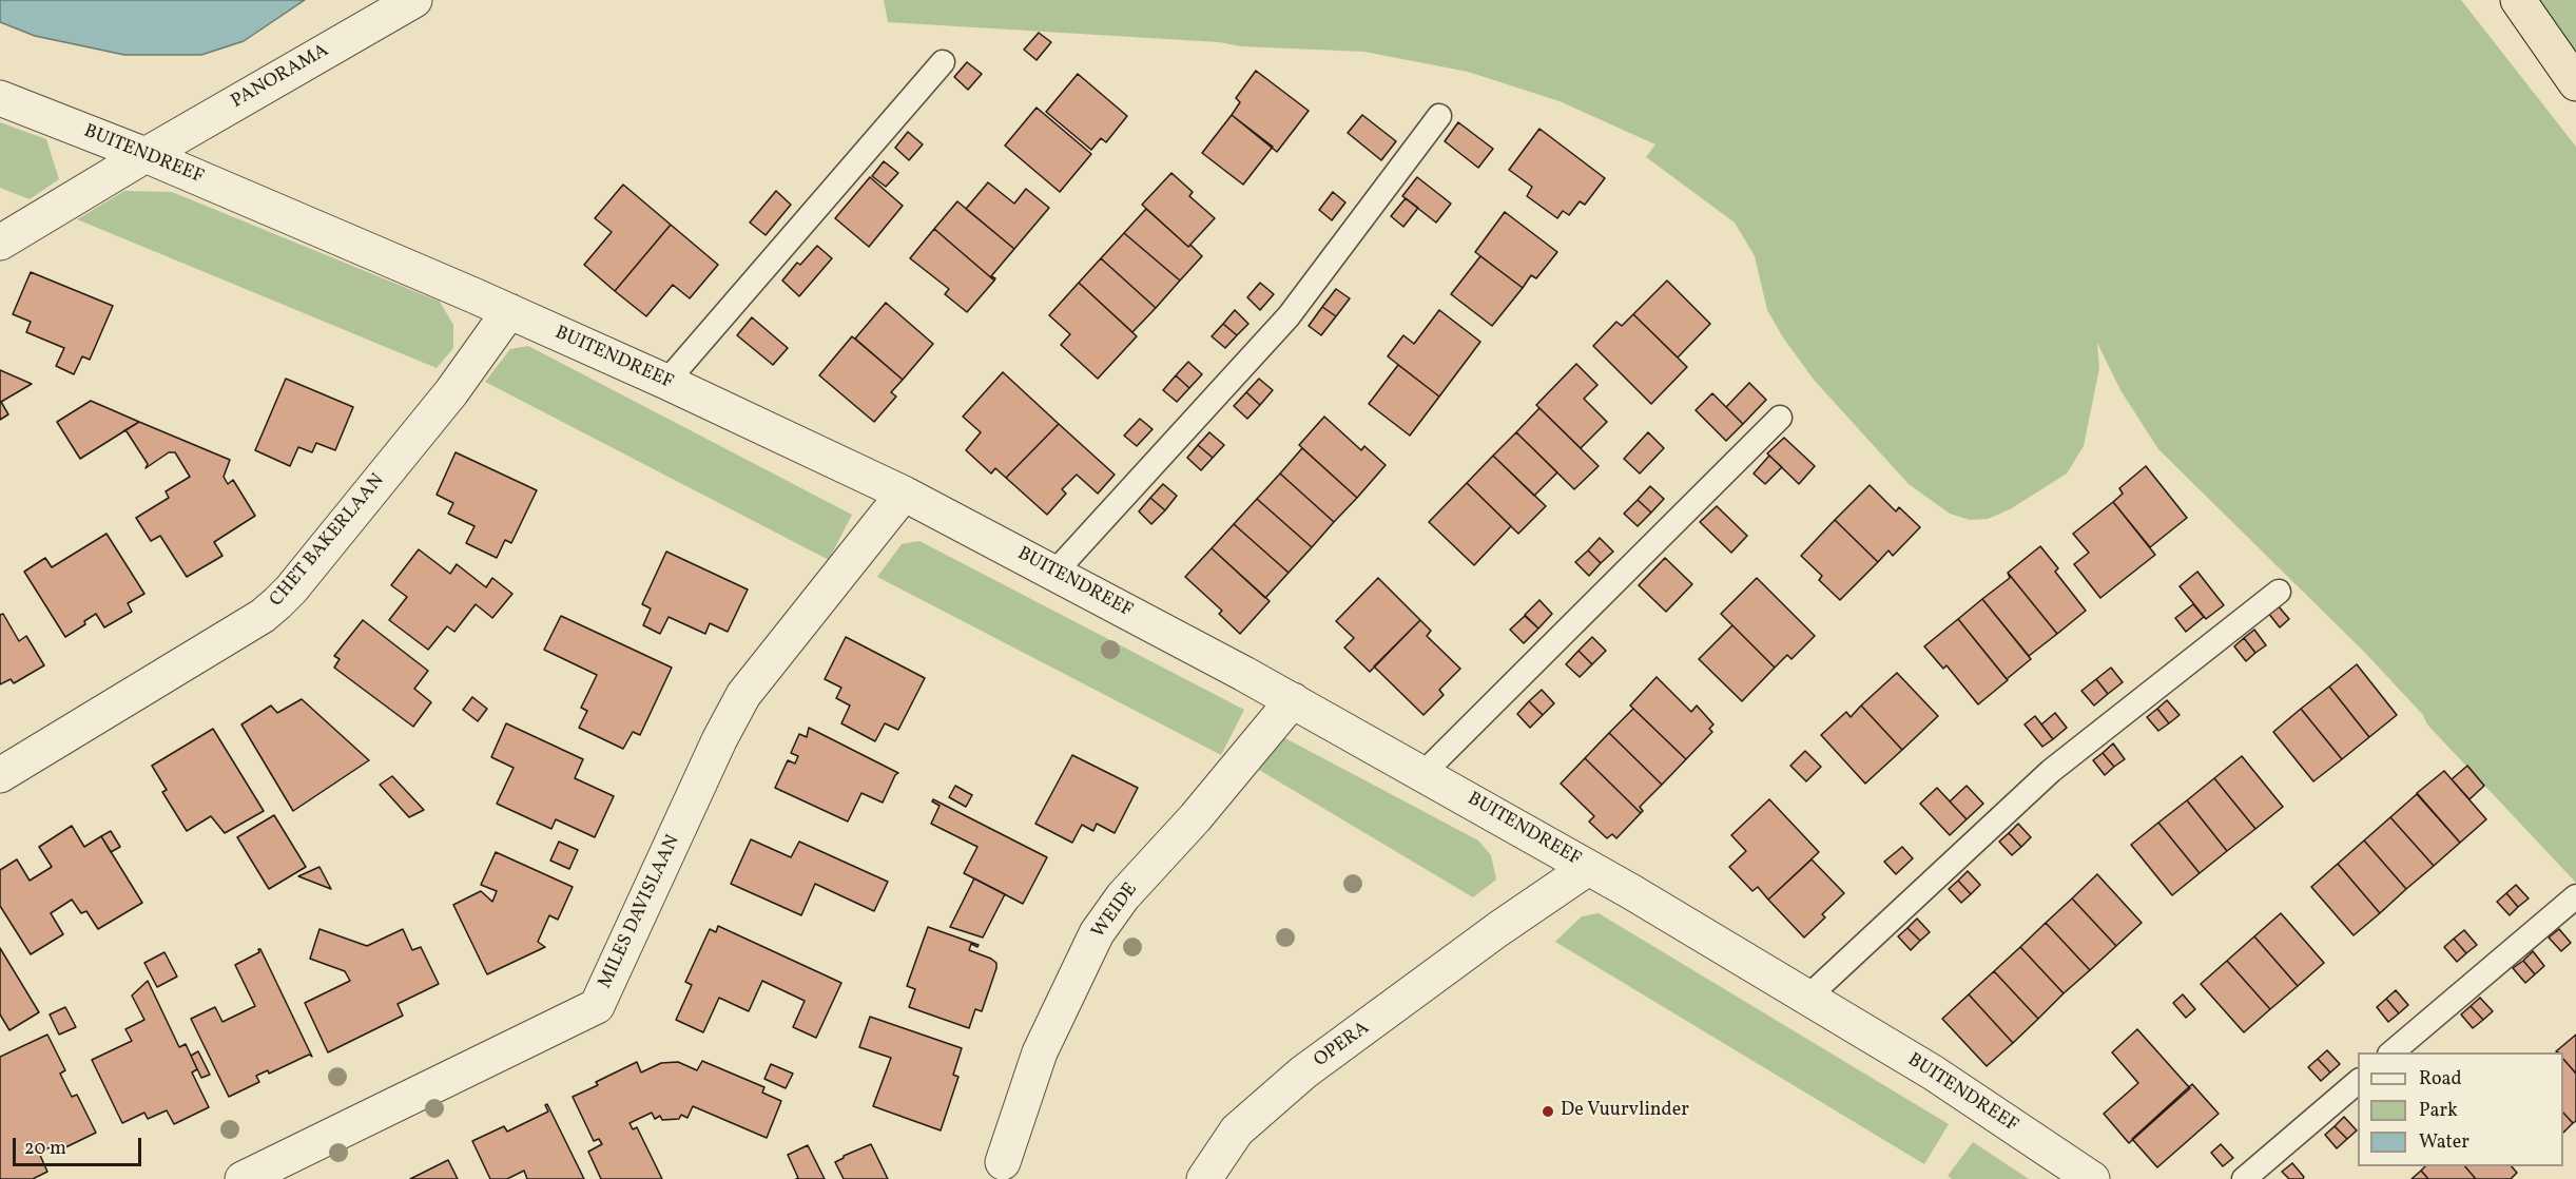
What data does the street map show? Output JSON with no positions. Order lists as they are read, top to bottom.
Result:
{
  "streets": {
    "street": [
      "PANORAMA",
      "BUITENDREEF",
      "CHET BAKERLAAN",
      "WEIDE",
      "MILES DAVISLAAN",
      "OPERA"
    ]
  },
  "crossings": [
    ["PANORAMA", "BUITENDREEF"],
    ["BUITENDREEF", "CHET BAKERLAAN"],
    ["BUITENDREEF", "WEIDE"],
    ["BUITENDREEF", "MILES DAVISLAAN"],
    ["BUITENDREEF", "OPERA"]
  ],
  "places": ["De Vuurvlinder"],
  "legend": ["Road", "Park", "Water"],
  "scale_bar": "20 m"
}
